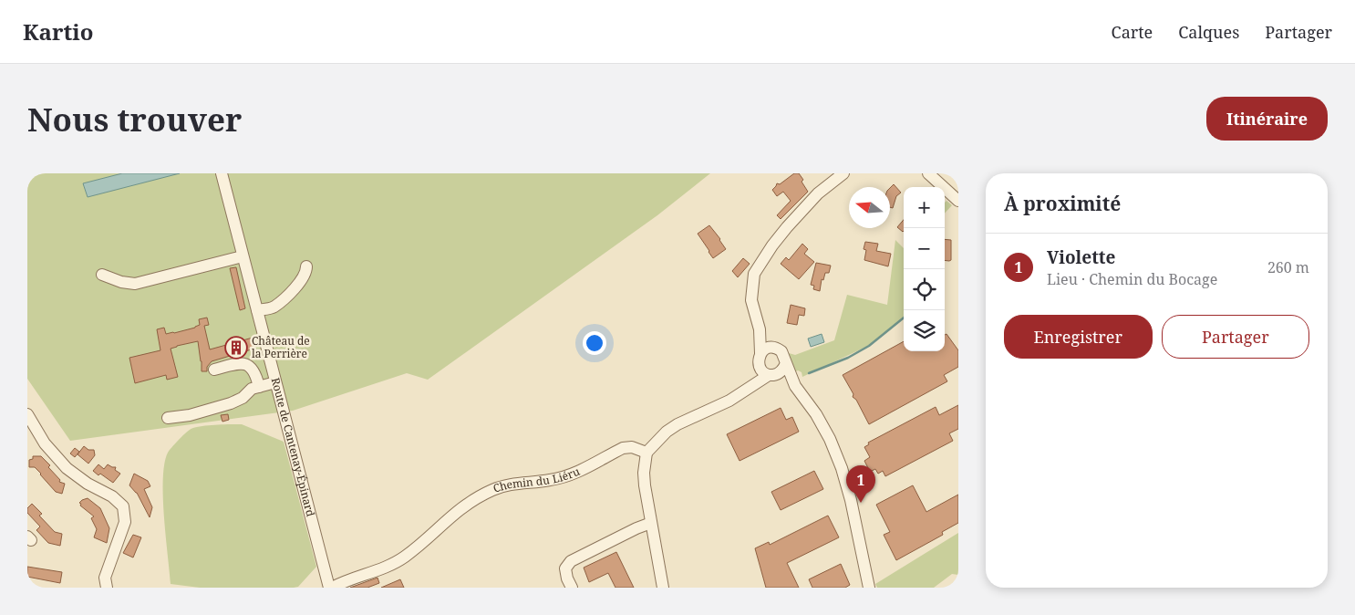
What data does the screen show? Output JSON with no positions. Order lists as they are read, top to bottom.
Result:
{
  "streets": {
    "street": ["Route de Cantenay-Épinard", "Chemin du Liéru"]
  },
  "crossings": [
    ["Route de Cantenay-Épinard", "Chemin du Liéru"]
  ],
  "places": {
    "building": ["Château de la Perrière"]
  },
  "north": "left",
  "page": {
    "header": "Kartio",
    "nav": ["Carte", "Calques", "Partager"],
    "buttons": [
      "Itinéraire",
      ["Enregistrer", "Partager"]
    ],
    "title": "Nous trouver",
    "heading": "À proximité",
    "map_buttons": ["+", "−"],
    "list": [
      {
        "mark": "1",
        "name": "Violette",
        "note": "Lieu · Chemin du Bocage",
        "value": "260 m"
      }
    ],
    "pins": "1"
  }
}
